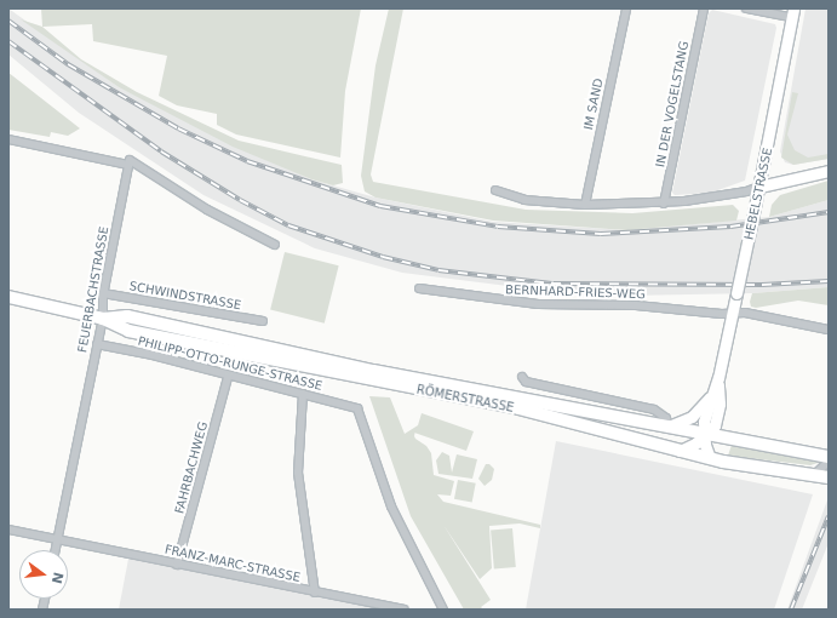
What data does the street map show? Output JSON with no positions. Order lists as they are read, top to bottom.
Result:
{
  "streets": {
    "main road": ["HEBELSTRASSE", "RÖMERSTRASSE"],
    "street": [
      "IM SAND",
      "IN DER VOGELSTANG",
      "FEUERBACHSTRASSE",
      "BERNHARD-FRIES-WEG",
      "SCHWINDSTRASSE",
      "PHILIPP-OTTO-RUNGE-STRASSE",
      "FAHRBACHWEG",
      "FRANZ-MARC-STRASSE"
    ]
  },
  "crossings": [
    ["HEBELSTRASSE", "BERNHARD-FRIES-WEG"],
    ["HEBELSTRASSE", "RÖMERSTRASSE"],
    ["FEUERBACHSTRASSE", "SCHWINDSTRASSE"],
    ["FEUERBACHSTRASSE", "PHILIPP-OTTO-RUNGE-STRASSE"],
    ["FEUERBACHSTRASSE", "RÖMERSTRASSE"],
    ["FEUERBACHSTRASSE", "FRANZ-MARC-STRASSE"],
    ["PHILIPP-OTTO-RUNGE-STRASSE", "FAHRBACHWEG"],
    ["FAHRBACHWEG", "FRANZ-MARC-STRASSE"]
  ],
  "north": "right"
}
